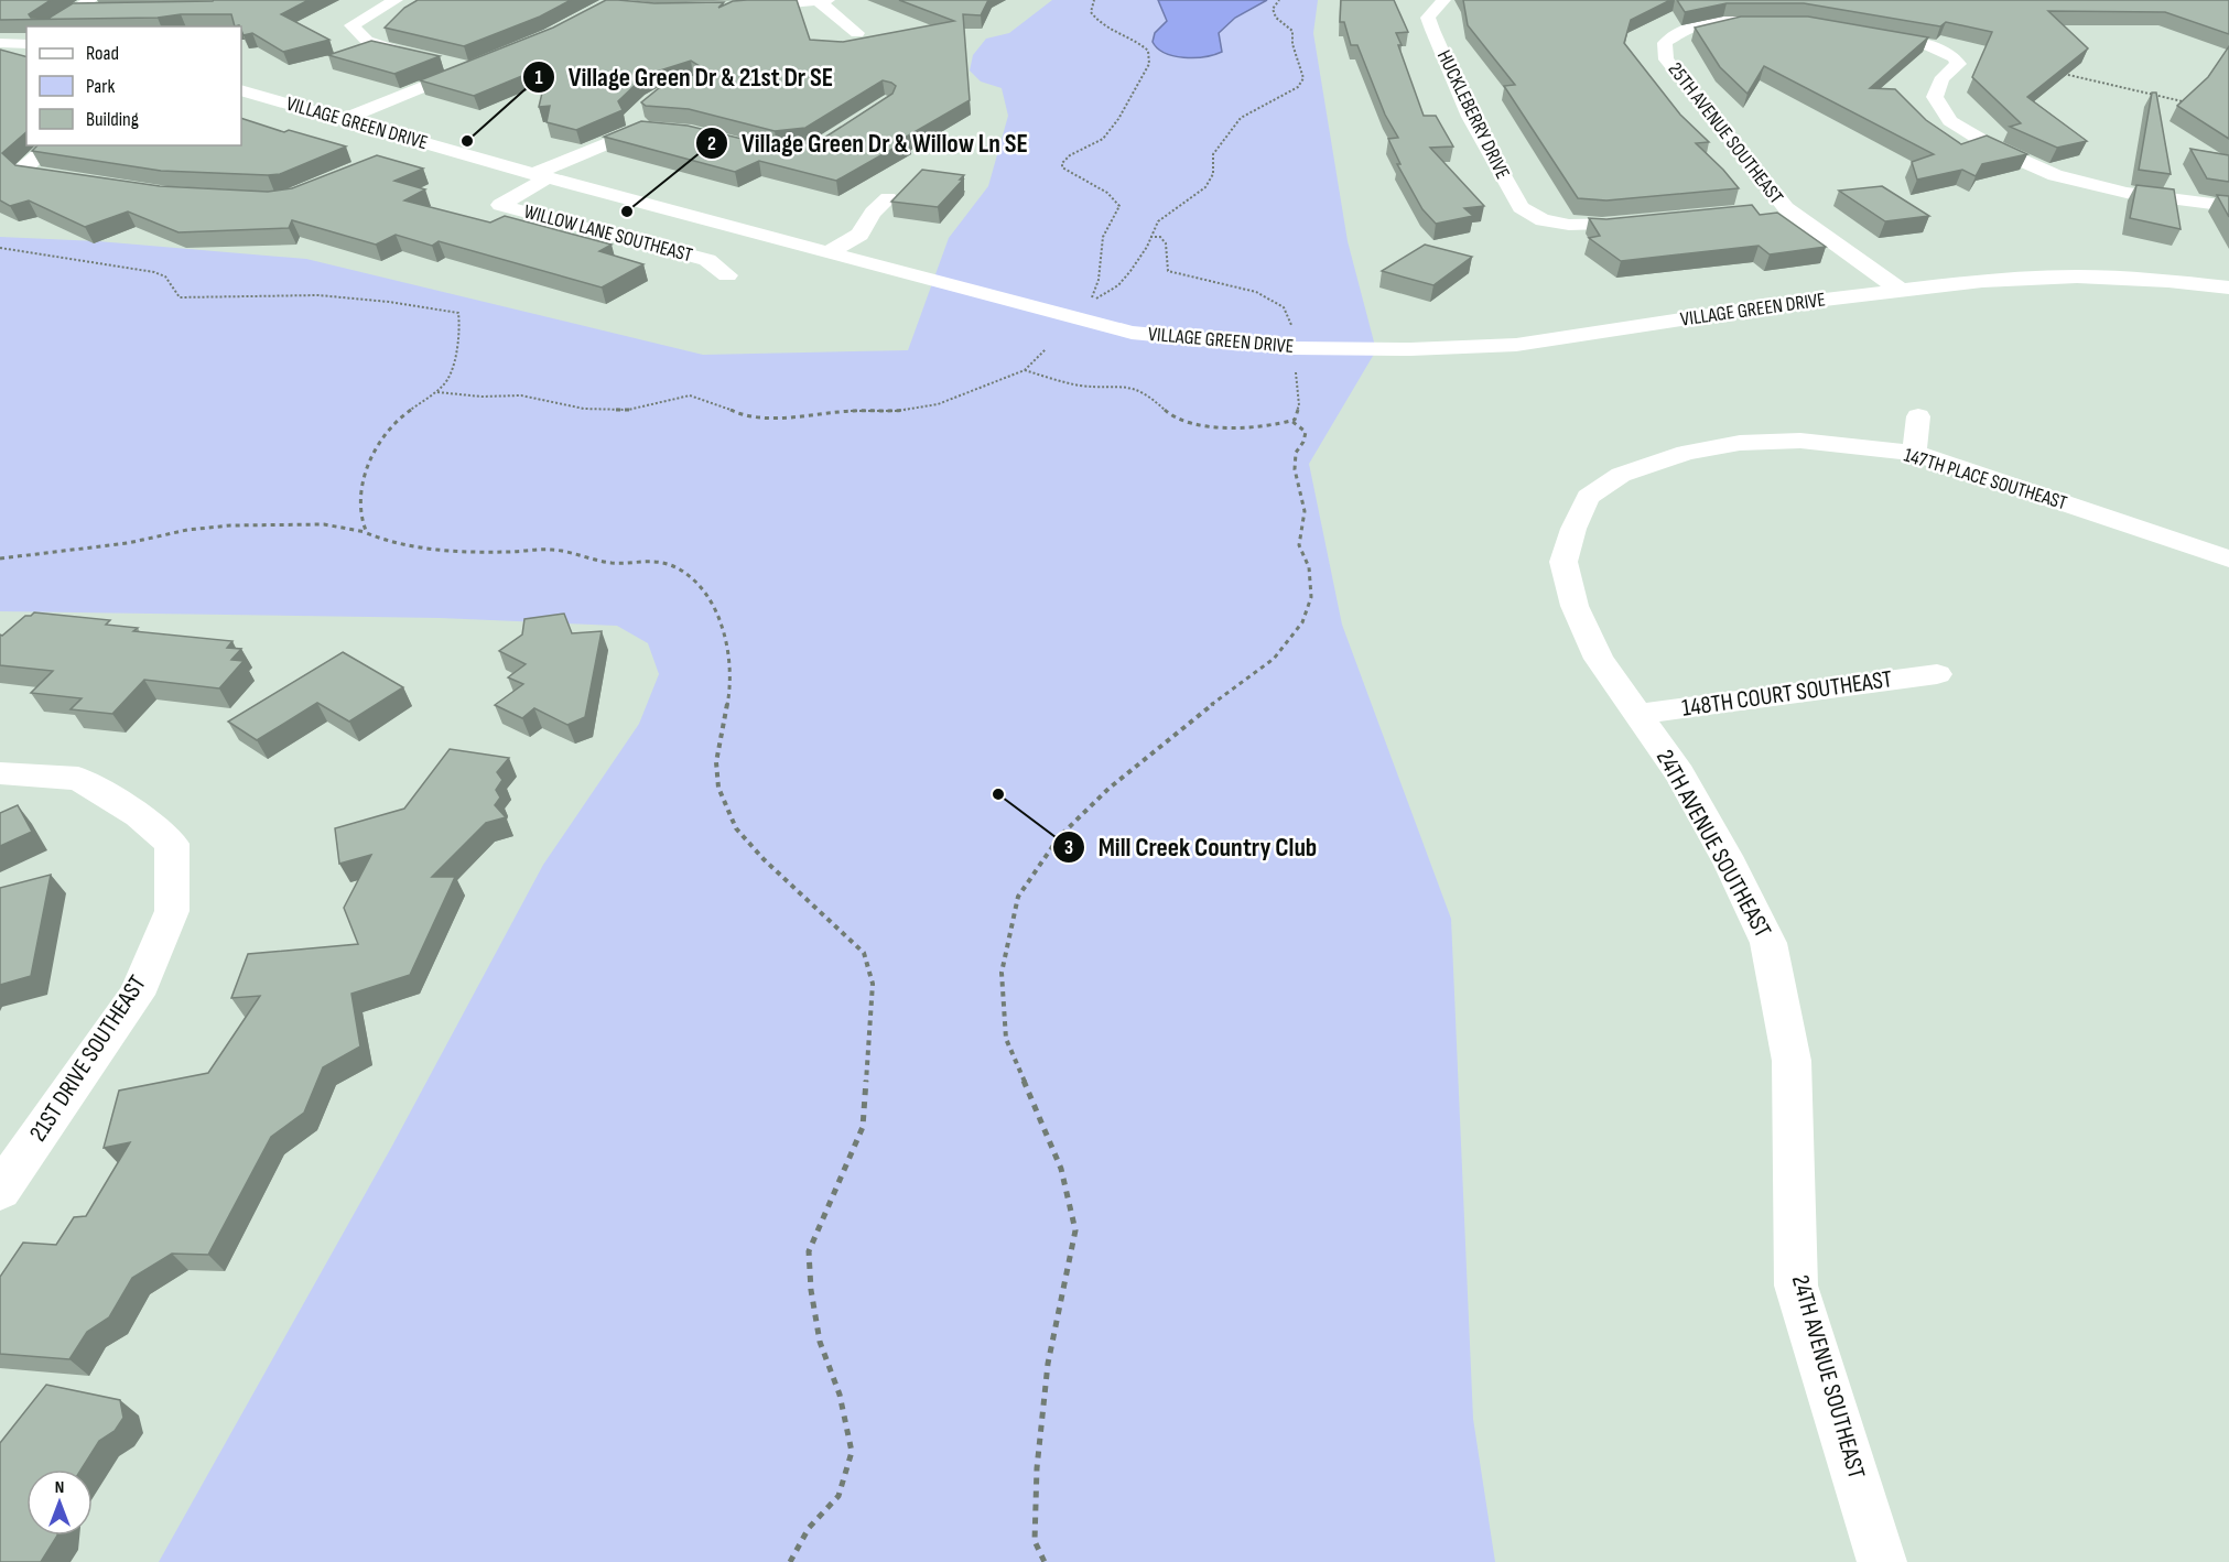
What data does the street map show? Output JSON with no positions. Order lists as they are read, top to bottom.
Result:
{
  "streets": {
    "street": [
      "HUCKLEBERRY DRIVE",
      "VILLAGE GREEN DRIVE",
      "25TH AVENUE SOUTHEAST",
      "WILLOW LANE SOUTHEAST",
      "147TH PLACE SOUTHEAST",
      "148TH COURT SOUTHEAST",
      "24TH AVENUE SOUTHEAST",
      "21ST DRIVE SOUTHEAST"
    ]
  },
  "crossings": [
    ["VILLAGE GREEN DRIVE", "25TH AVENUE SOUTHEAST"],
    ["VILLAGE GREEN DRIVE", "WILLOW LANE SOUTHEAST"],
    ["147TH PLACE SOUTHEAST", "24TH AVENUE SOUTHEAST"],
    ["148TH COURT SOUTHEAST", "24TH AVENUE SOUTHEAST"]
  ],
  "places": ["Village Green Dr & 21st Dr SE", "Village Green Dr & Willow Ln SE", "Mill Creek Country Club"],
  "legend": ["Road", "Park", "Building"],
  "north": "top"
}
